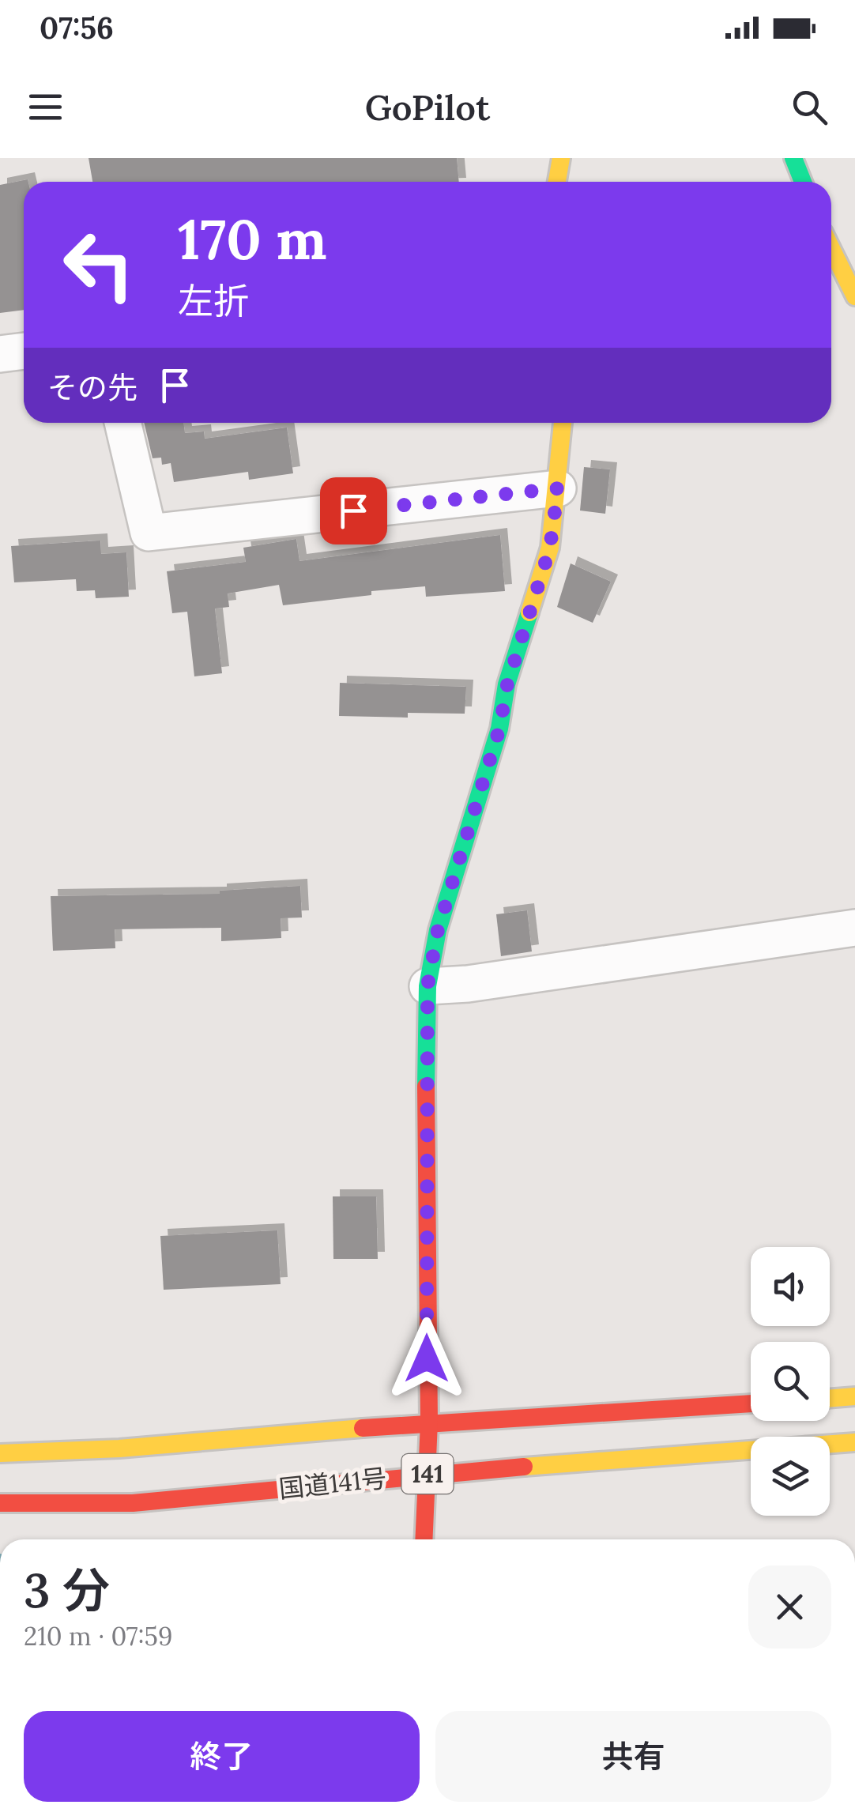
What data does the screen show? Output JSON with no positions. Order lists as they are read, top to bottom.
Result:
{
  "streets": {
    "main road": ["141", "国道141号"]
  },
  "page": {
    "status": "07:56",
    "header": "GoPilot",
    "turn": ["170 m", "左折"],
    "then": "その先",
    "heading": ["3 分", "210 m · 07:59"],
    "buttons": ["終了", "共有"]
  }
}
